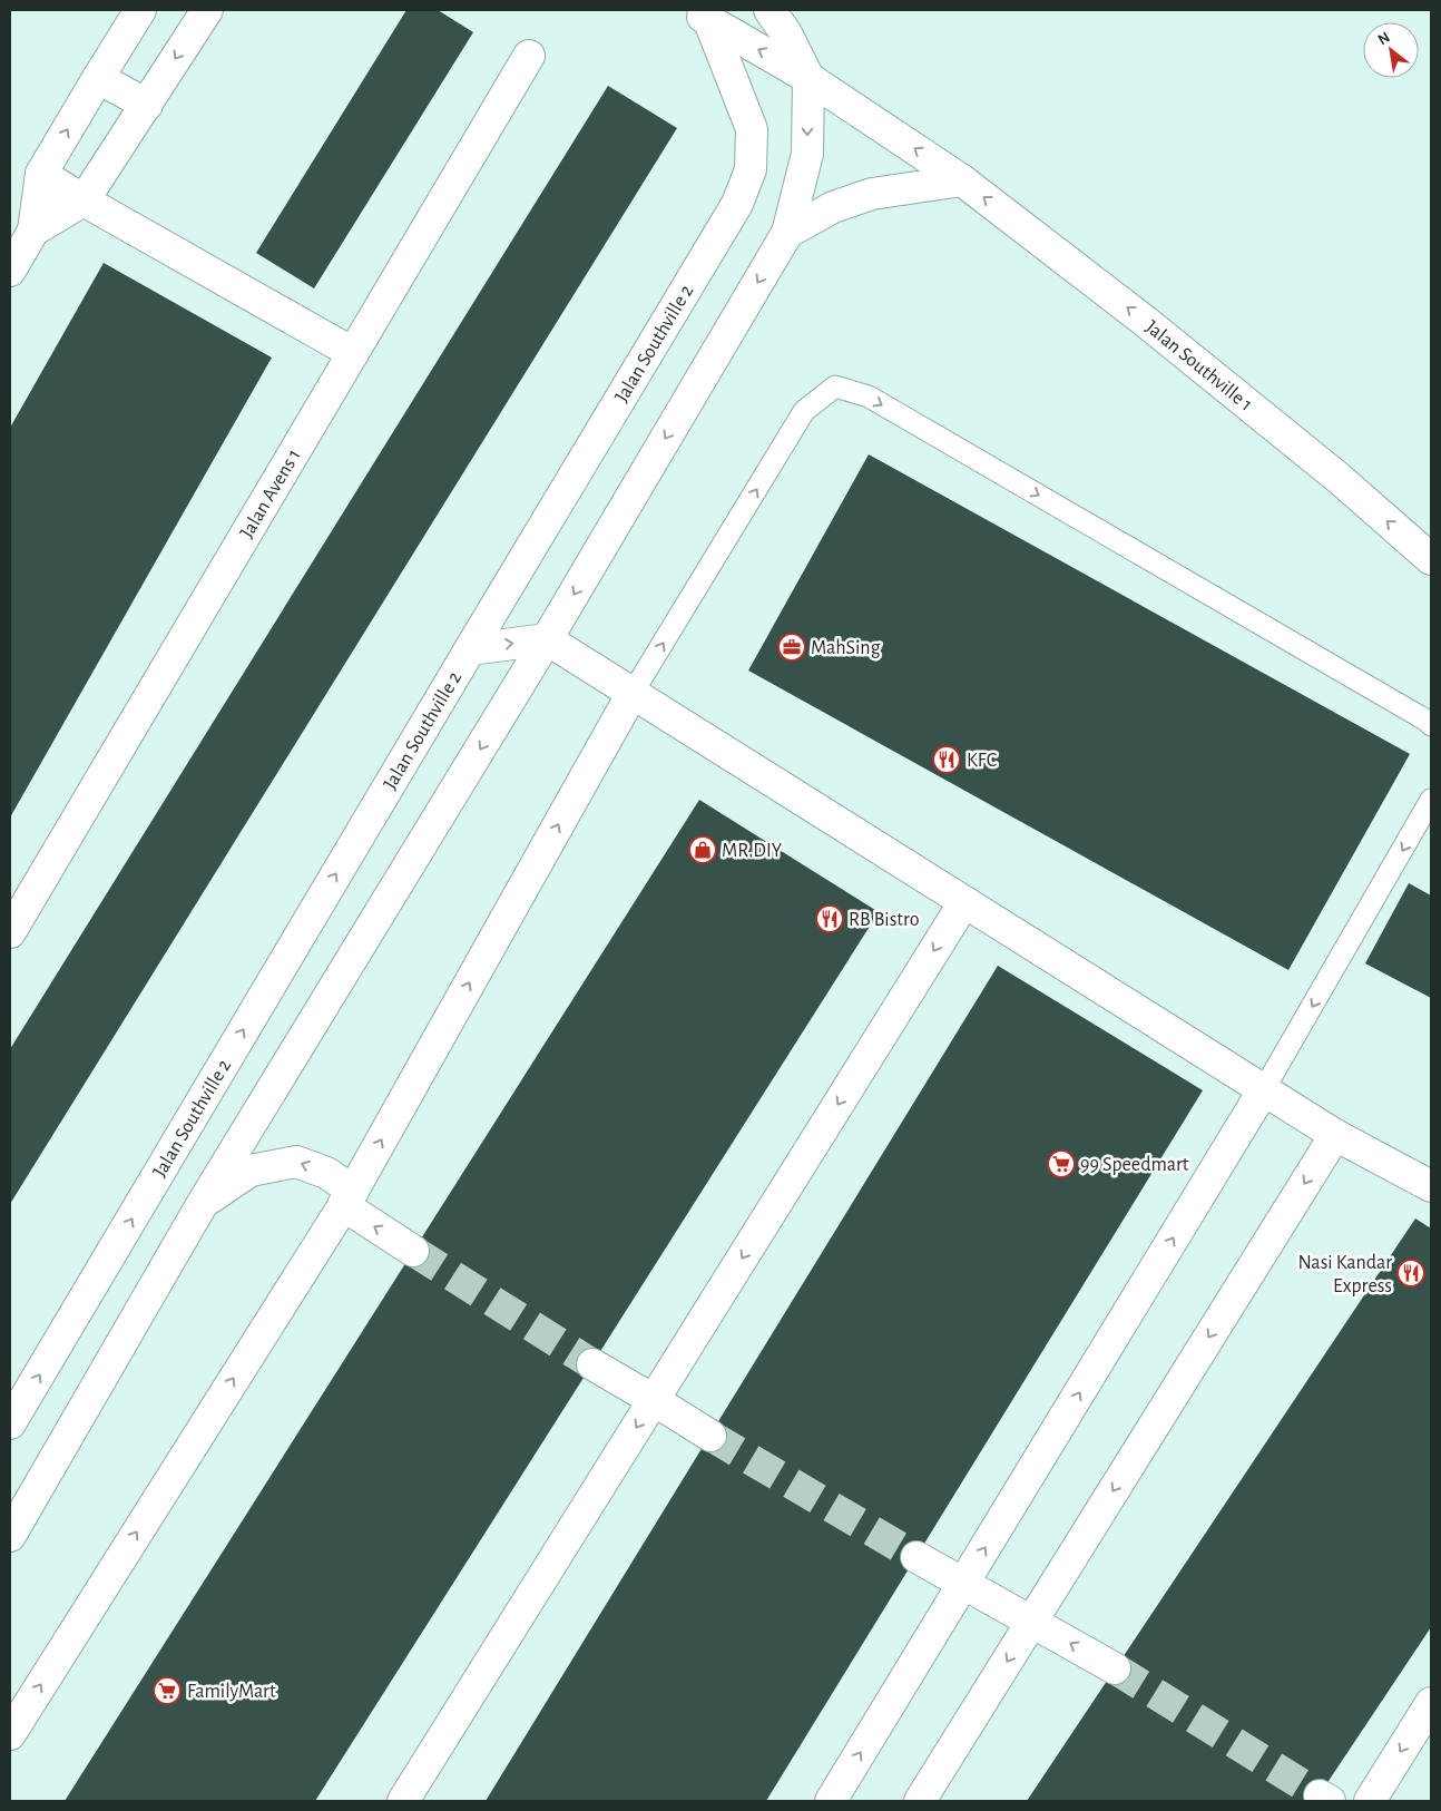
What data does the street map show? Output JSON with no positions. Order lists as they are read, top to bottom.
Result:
{
  "streets": {
    "street": ["Jalan Southville 2", "Jalan Southville 1", "Jalan Avens 1"]
  },
  "crossings": [
    ["Jalan Southville 2", "Jalan Southville 1"]
  ],
  "one_way": ["Jalan Southville 1"],
  "places": {
    "office": ["MahSing"],
    "restaurant": ["KFC", "RB Bistro", "Nasi Kandar Express"],
    "shop": ["MR.DIY"],
    "supermarket": ["99 Speedmart", "FamilyMart"]
  },
  "north": "top left"
}
